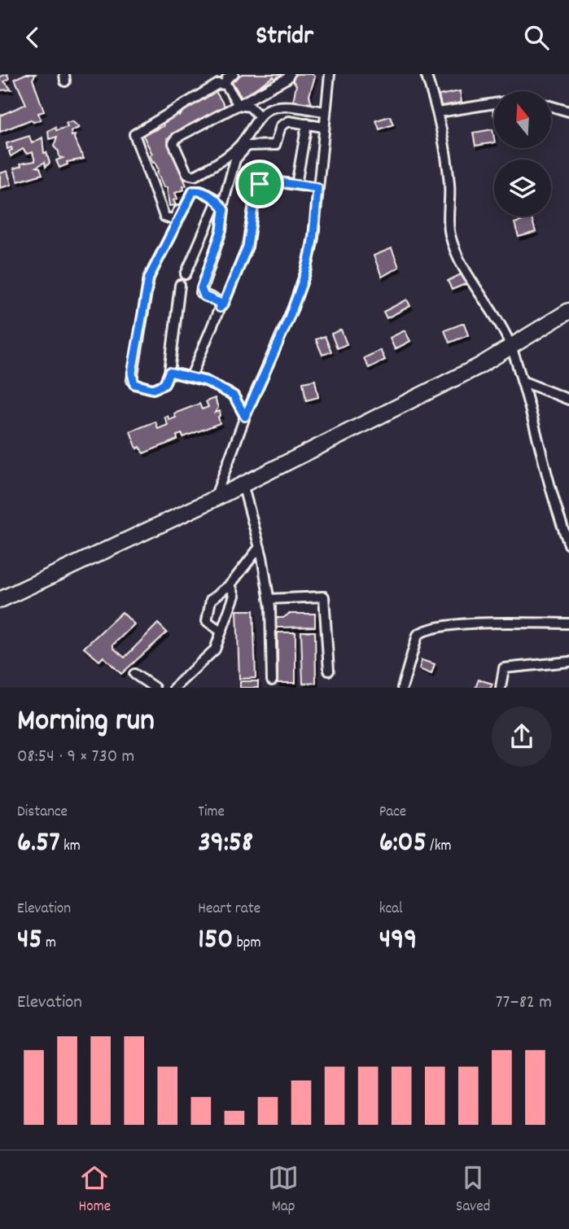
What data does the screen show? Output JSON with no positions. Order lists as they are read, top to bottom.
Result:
{
  "north": "top",
  "page": {
    "header": "Stridr",
    "heading": ["Morning run", "08:54 · 9 × 730 m"],
    "stats": [
      ["Distance", "6.57 km"],
      ["Time", "39:58"],
      ["Pace", "6:05 /km"],
      ["Elevation", "45 m"],
      ["Heart rate", "150 bpm"],
      ["kcal", "499"]
    ],
    "chart": ["Elevation", "77–82 m"],
    "tabs": ["Home", "Map", "Saved"]
  }
}
